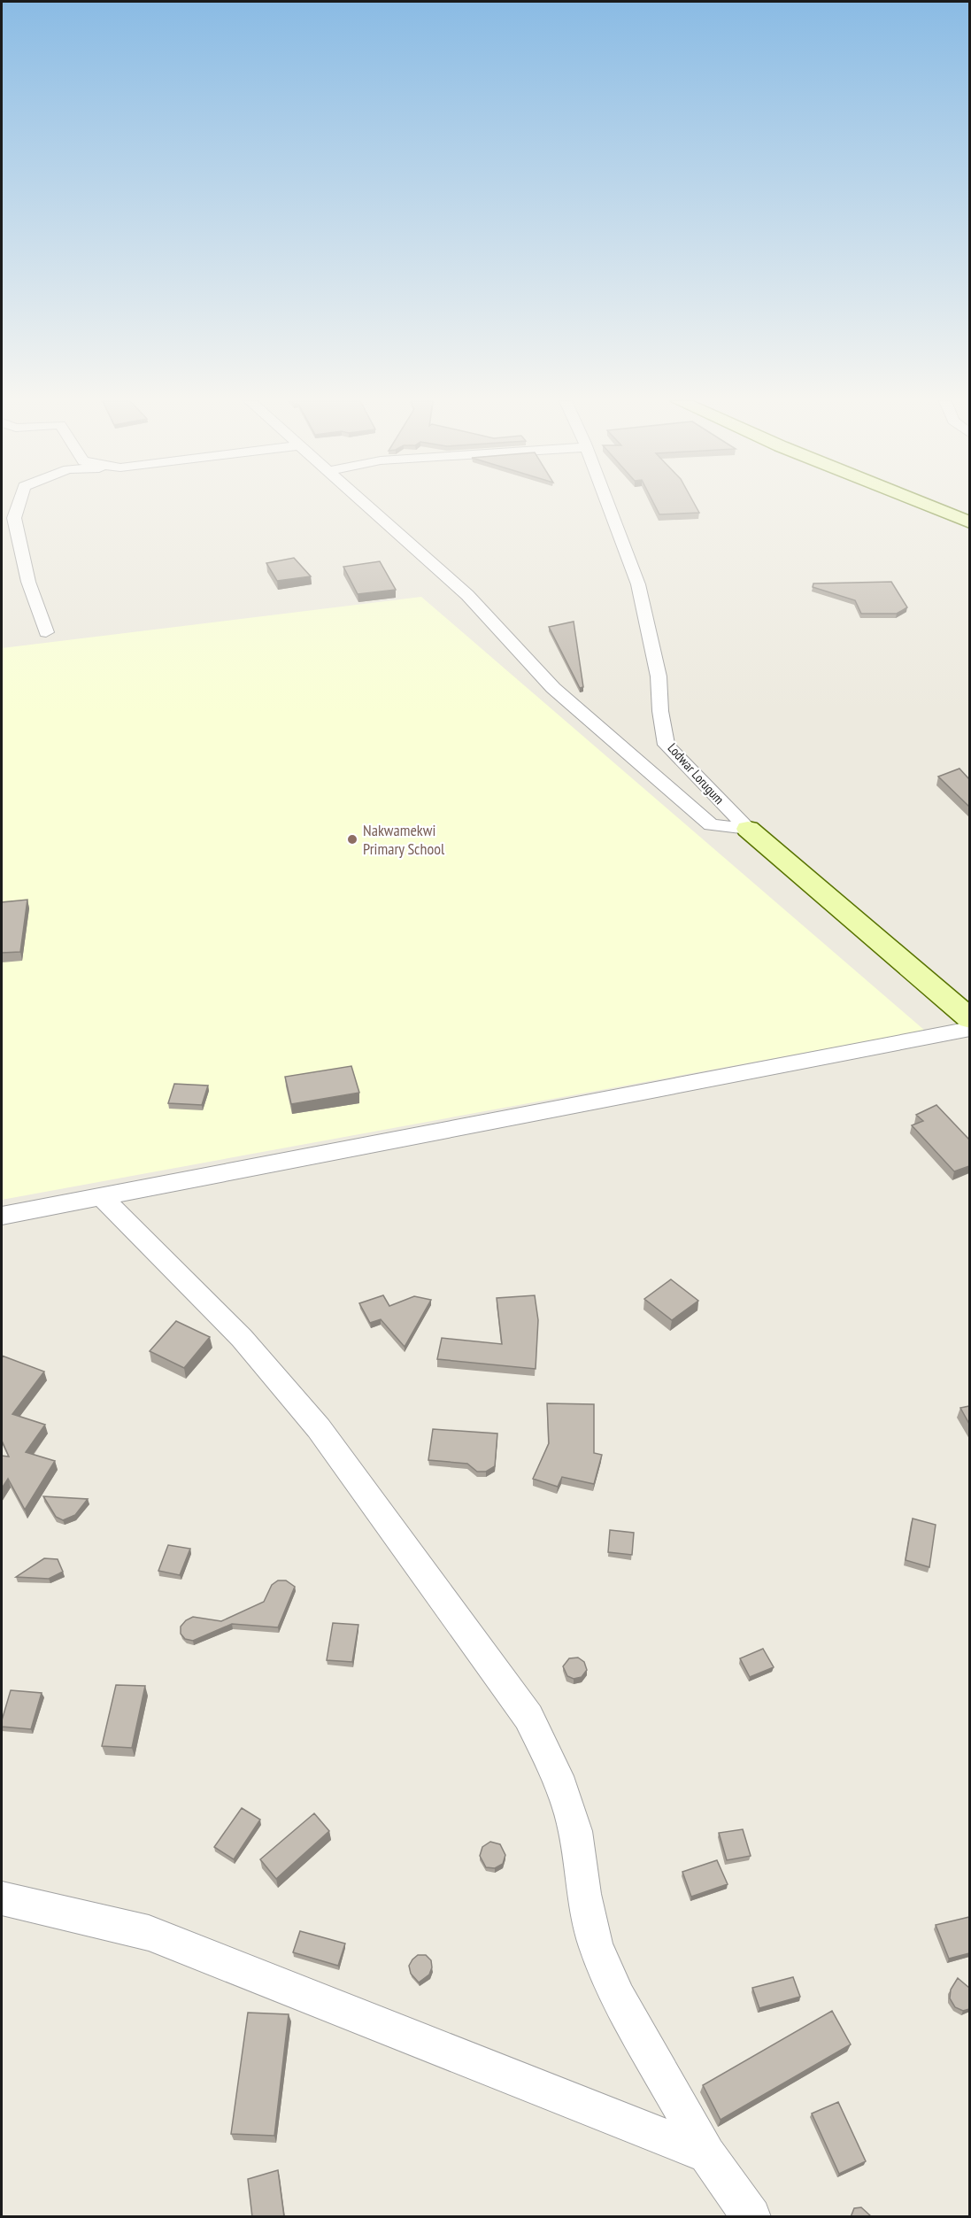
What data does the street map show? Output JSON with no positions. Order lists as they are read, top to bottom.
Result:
{
  "streets": {
    "main road": ["Lodwar Lorugum"]
  },
  "places": ["Nakwamekwi Primary School"]
}
